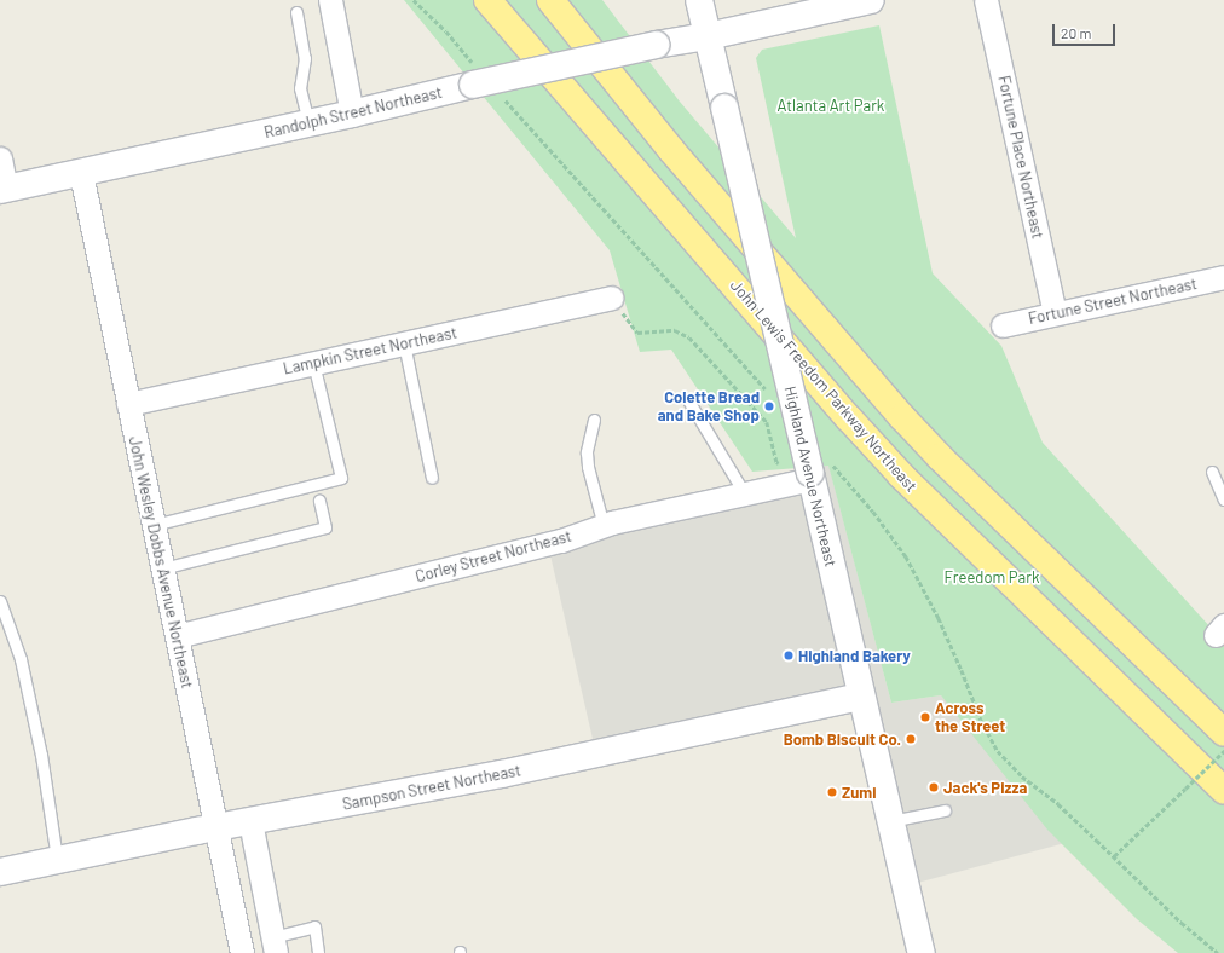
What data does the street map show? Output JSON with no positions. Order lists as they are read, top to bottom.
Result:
{
  "streets": {
    "highway": ["John Lewis Freedom Parkway Northeast"],
    "street": [
      "Randolph Street Northeast",
      "Fortune Place Northeast",
      "Fortune Street Northeast",
      "Lampkin Street Northeast",
      "Highland Avenue Northeast",
      "Corley Street Northeast",
      "John Wesley Dobbs Avenue Northeast",
      "Sampson Street Northeast"
    ]
  },
  "crossings": [
    ["Randolph Street Northeast", "Highland Avenue Northeast"],
    ["Randolph Street Northeast", "John Wesley Dobbs Avenue Northeast"],
    ["Fortune Place Northeast", "Fortune Street Northeast"],
    ["Lampkin Street Northeast", "John Wesley Dobbs Avenue Northeast"],
    ["Highland Avenue Northeast", "Corley Street Northeast"],
    ["Highland Avenue Northeast", "Sampson Street Northeast"],
    ["Corley Street Northeast", "John Wesley Dobbs Avenue Northeast"],
    ["John Wesley Dobbs Avenue Northeast", "Sampson Street Northeast"]
  ],
  "parks": ["Atlanta Art Park", "Freedom Park"],
  "places": [
    "Colette Bread and Bake Shop",
    "Highland Bakery",
    "Across the Street",
    "Bomb Biscuit Co.",
    "Jack's Pizza",
    "Zumi"
  ],
  "scale_bar": "20 m"
}
